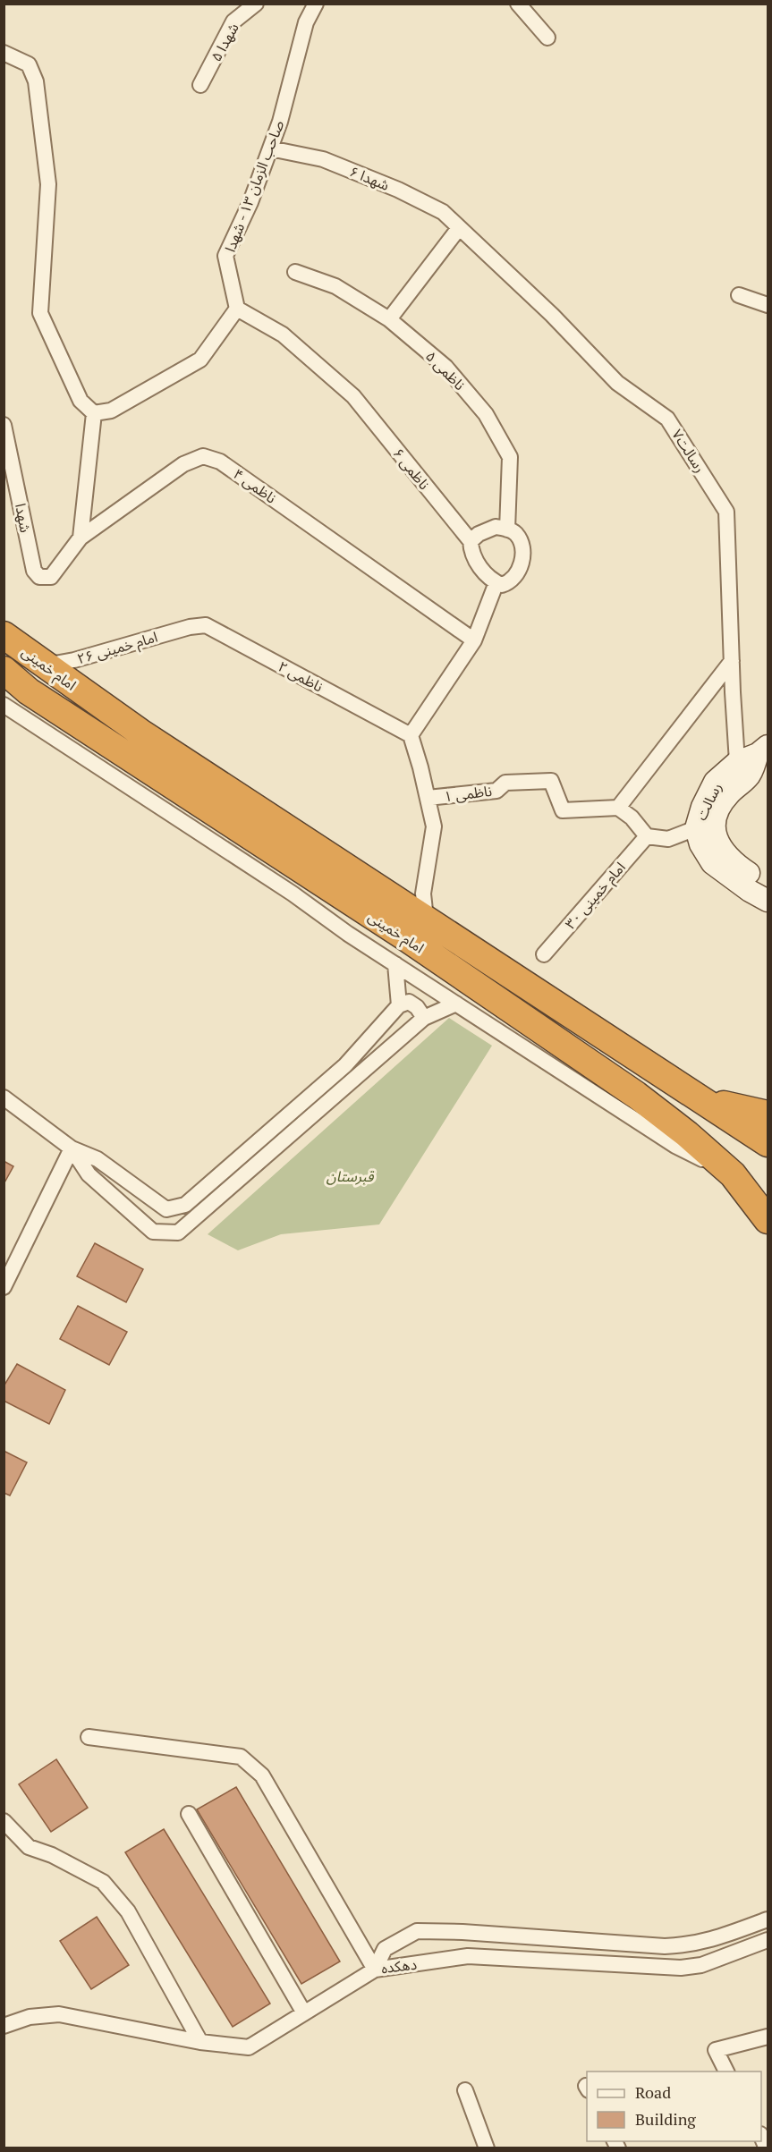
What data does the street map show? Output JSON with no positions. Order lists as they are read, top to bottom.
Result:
{
  "streets": {
    "highway": ["امام خمینی"],
    "street": [
      "شهدا ۵",
      "شهدا ۶",
      "صاحب الزمان ۱۳ - شهدا",
      "ناظمی ۵",
      "رسالت۷",
      "ناظمی ۶",
      "ناظمی ۴",
      "شهدا",
      "امام خمینی ۲۶",
      "ناظمی ۲",
      "ناظمی ۱",
      "رسالت",
      "امام خمینی ۳۰",
      "دهکده"
    ]
  },
  "crossings": [
    ["شهدا ۶", "صاحب الزمان ۱۳ - شهدا"],
    ["شهدا ۶", "رسالت۷"],
    ["صاحب الزمان ۱۳ - شهدا", "ناظمی ۶"],
    ["ناظمی ۵", "ناظمی ۶"],
    ["رسالت۷", "رسالت"],
    ["ناظمی ۴", "شهدا"],
    ["امام خمینی ۲۶", "امام خمینی"],
    ["امام خمینی ۲۶", "ناظمی ۲"]
  ],
  "parks": ["قبرستان"],
  "legend": ["Road", "Building"]
}
